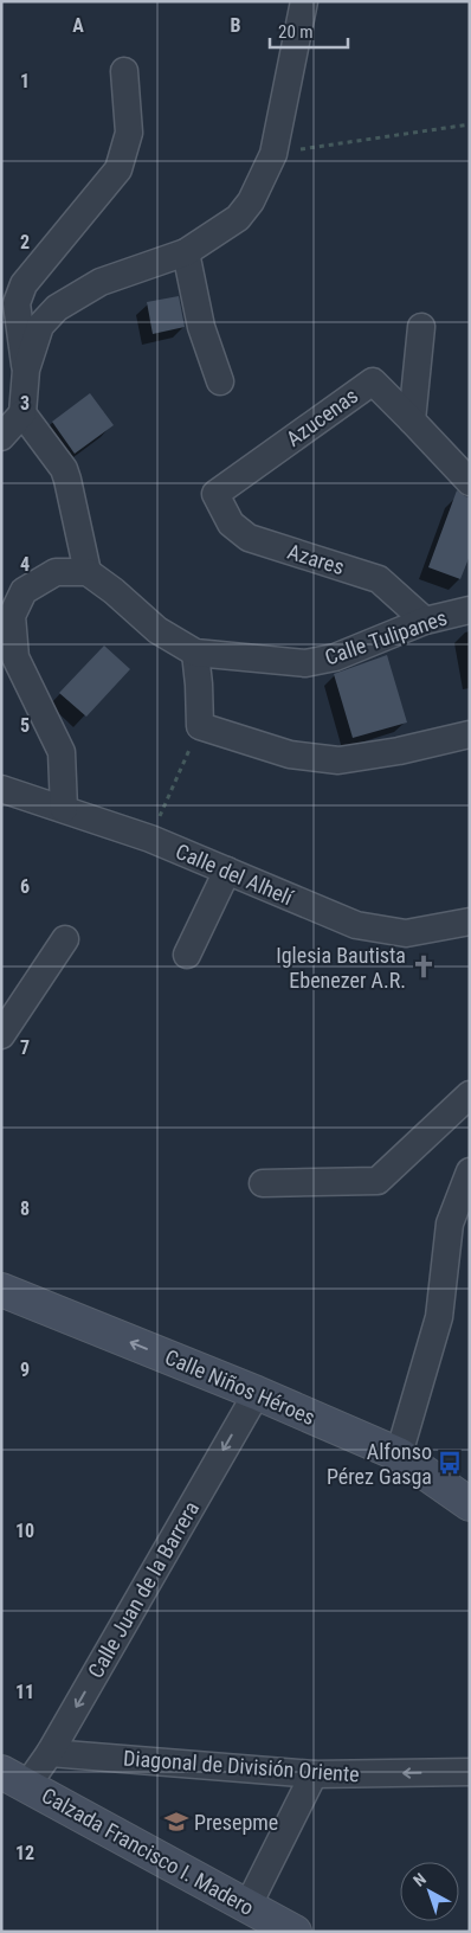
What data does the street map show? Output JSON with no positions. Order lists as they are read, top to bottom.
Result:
{
  "streets": {
    "main road": ["Calle Niños Héroes", "Calzada Francisco I. Madero"],
    "street": [
      "Azucenas",
      "Azares",
      "Calle Tulipanes",
      "Calle del Alhelí",
      "Calle Juan de la Barrera",
      "Diagonal de División Oriente"
    ]
  },
  "crossings": [
    ["Azucenas", "Azares"],
    ["Azares", "Calle Tulipanes"],
    ["Calle Niños Héroes", "Calle Juan de la Barrera"],
    ["Calle Juan de la Barrera", "Diagonal de División Oriente"],
    ["Calle Juan de la Barrera", "Calzada Francisco I. Madero"]
  ],
  "one_way": ["Calle Niños Héroes", "Calle Juan de la Barrera", "Diagonal de División Oriente"],
  "places": {
    "church": ["Iglesia Bautista Ebenezer A.R."],
    "bus stop": ["Alfonso Pérez Gasga"],
    "school or university": ["Presepme"]
  },
  "scale_bar": "20 m",
  "north": "top left",
  "grid": {
    "columns": ["A", "B"],
    "rows": [
      "1",
      "2",
      "3",
      "4",
      "5",
      "6",
      "7",
      "8",
      "9",
      "10",
      "11",
      "12"
    ]
  }
}
